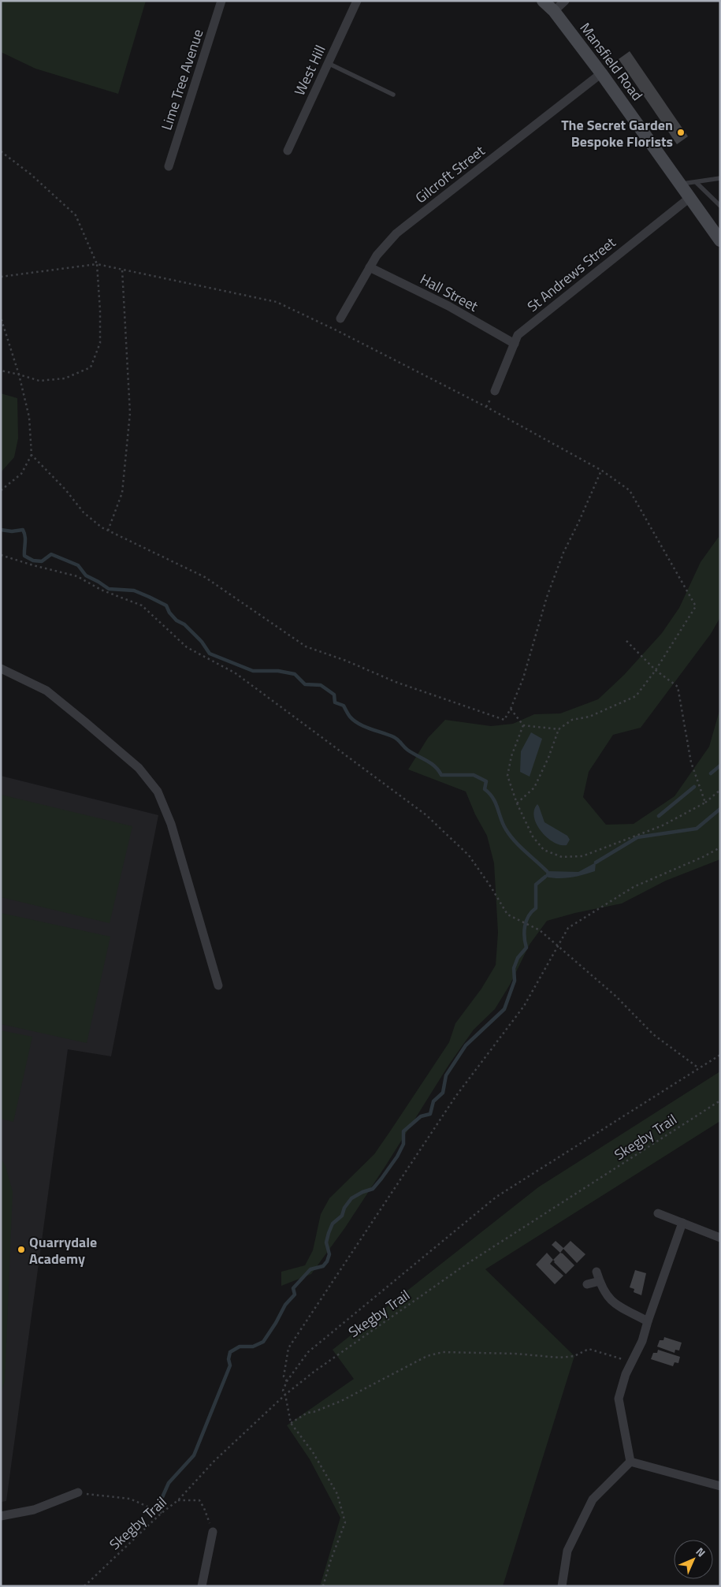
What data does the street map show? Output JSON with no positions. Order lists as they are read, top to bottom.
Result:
{
  "streets": {
    "main road": ["Mansfield Road"],
    "street": [
      "West Hill",
      "Lime Tree Avenue",
      "Gilcroft Street",
      "St Andrews Street",
      "Hall Street"
    ],
    "path": ["Skegby Trail"]
  },
  "crossings": [
    ["Mansfield Road", "Gilcroft Street"],
    ["Mansfield Road", "St Andrews Street"],
    ["Gilcroft Street", "Hall Street"],
    ["St Andrews Street", "Hall Street"]
  ],
  "places": ["The Secret Garden Bespoke Florists", "Quarrydale Academy"],
  "north": "top right"
}
